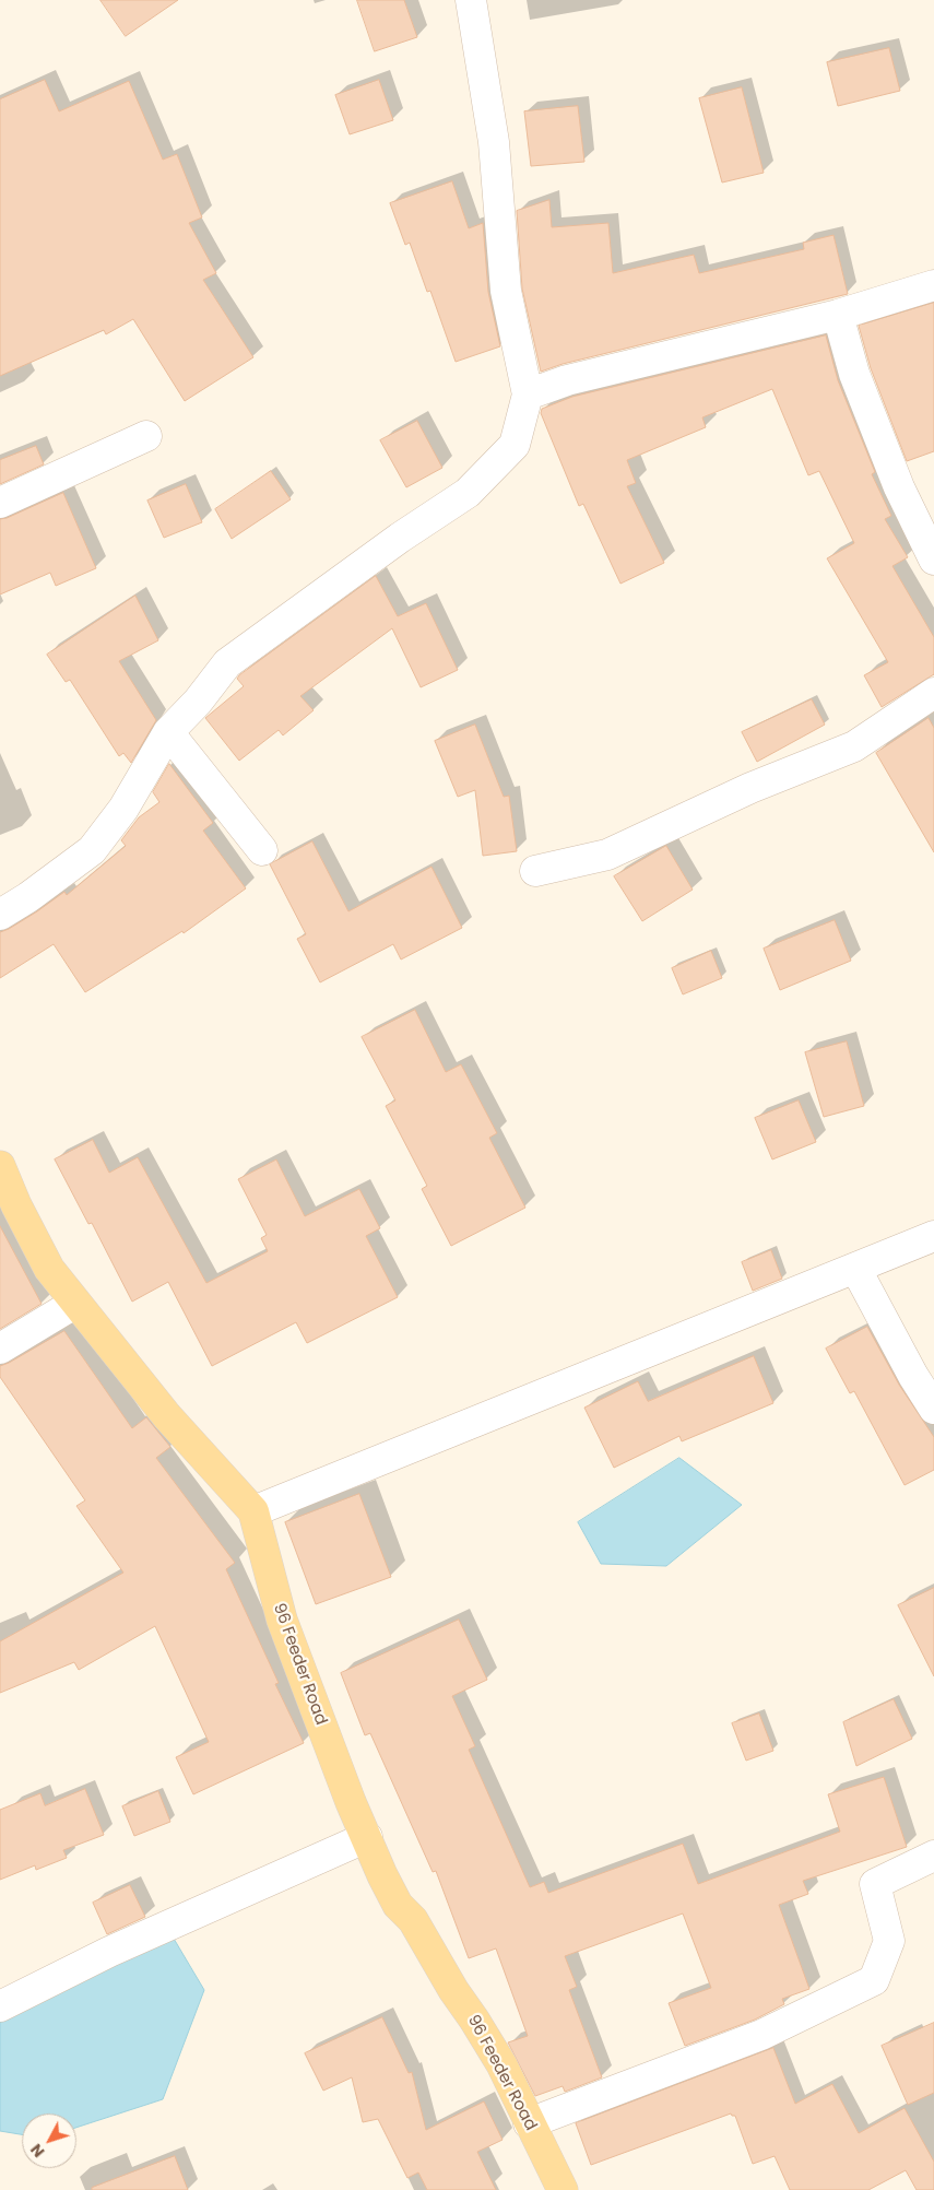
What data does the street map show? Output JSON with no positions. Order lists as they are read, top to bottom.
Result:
{
  "streets": {
    "main road": ["96 Feeder Road"]
  },
  "north": "bottom left"
}
